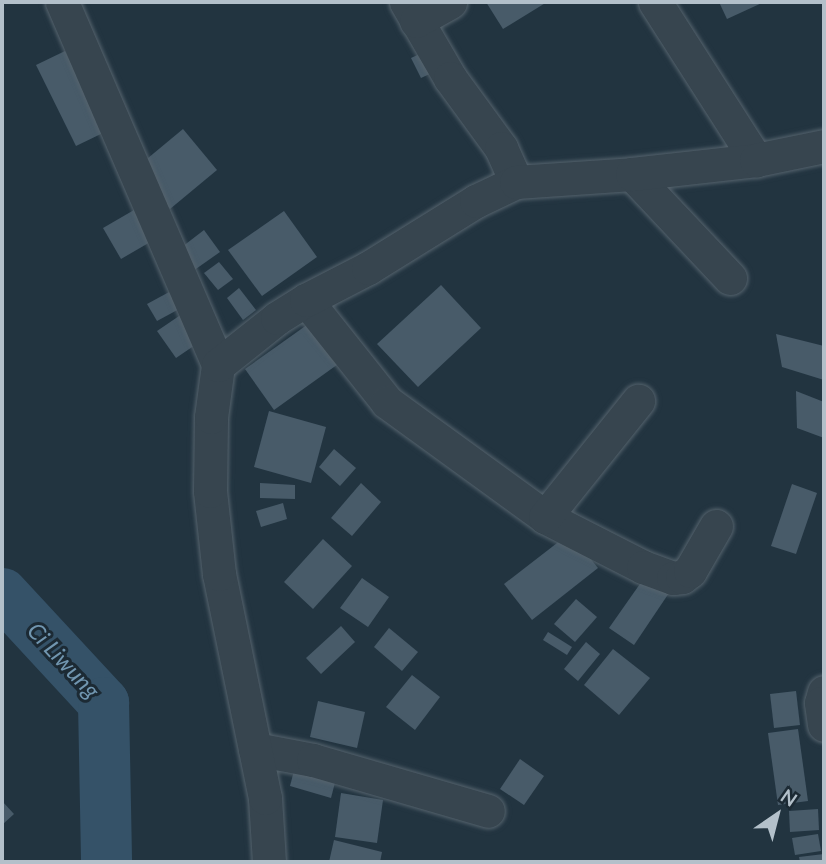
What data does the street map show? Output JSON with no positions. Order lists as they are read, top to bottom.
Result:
{
  "water": ["Ci Liwung"],
  "north": "top right"
}
